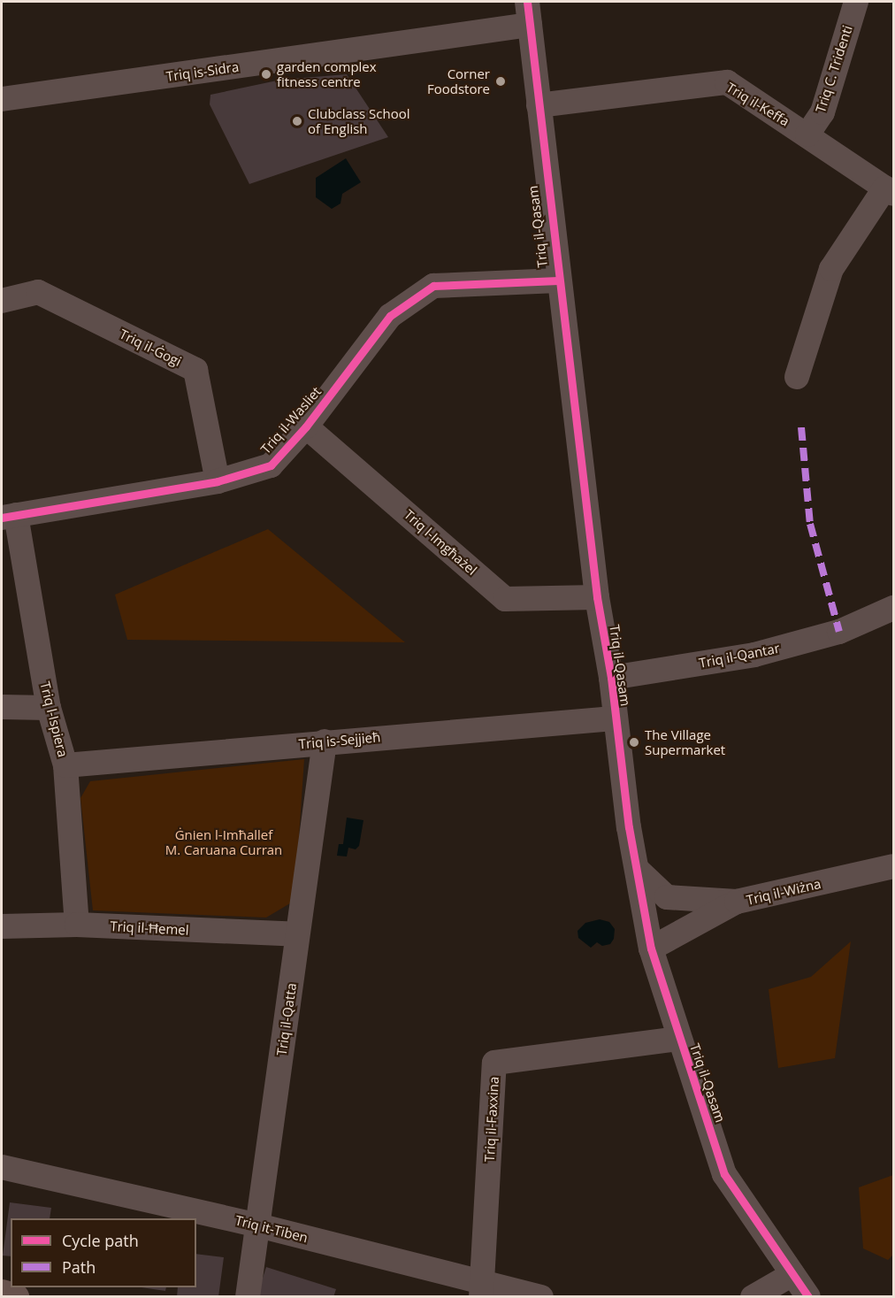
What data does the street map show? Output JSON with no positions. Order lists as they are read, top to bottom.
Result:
{
  "streets": {
    "street": [
      "Triq C. Tridenti",
      "Triq is-Sidra",
      "Triq il-Keffa",
      "Triq il-Qasam",
      "Triq il-Ġogi",
      "Triq il-Wasliet",
      "Triq l-Imgħażel",
      "Triq il-Qantar",
      "Triq l-Ispiera",
      "Triq is-Sejjieħ",
      "Triq il-Wiżna",
      "Triq il-Ħemel",
      "Triq il-Qatta",
      "Triq il-Faxxina",
      "Triq it-Tiben"
    ]
  },
  "crossings": [
    ["Triq C. Tridenti", "Triq il-Keffa"],
    ["Triq is-Sidra", "Triq il-Qasam"],
    ["Triq il-Keffa", "Triq il-Qasam"],
    ["Triq il-Qasam", "Triq il-Wasliet"],
    ["Triq il-Qasam", "Triq l-Imgħażel"],
    ["Triq il-Qasam", "Triq il-Qantar"],
    ["Triq il-Qasam", "Triq is-Sejjieħ"],
    ["Triq il-Qasam", "Triq il-Wiżna"],
    ["Triq il-Qasam", "Triq il-Faxxina"],
    ["Triq il-Ġogi", "Triq il-Wasliet"],
    ["Triq il-Wasliet", "Triq l-Imgħażel"],
    ["Triq il-Wasliet", "Triq l-Ispiera"],
    ["Triq l-Ispiera", "Triq is-Sejjieħ"],
    ["Triq l-Ispiera", "Triq il-Ħemel"],
    ["Triq is-Sejjieħ", "Triq il-Qatta"],
    ["Triq il-Ħemel", "Triq il-Qatta"],
    ["Triq il-Qatta", "Triq it-Tiben"],
    ["Triq il-Faxxina", "Triq it-Tiben"]
  ],
  "parks": ["Ġnien l-Imħallef M. Caruana Curran"],
  "places": [
    "garden complex fitness centre",
    "Corner Foodstore",
    "Clubclass School of English",
    "The Village Supermarket"
  ],
  "legend": ["Cycle path", "Path"]
}
